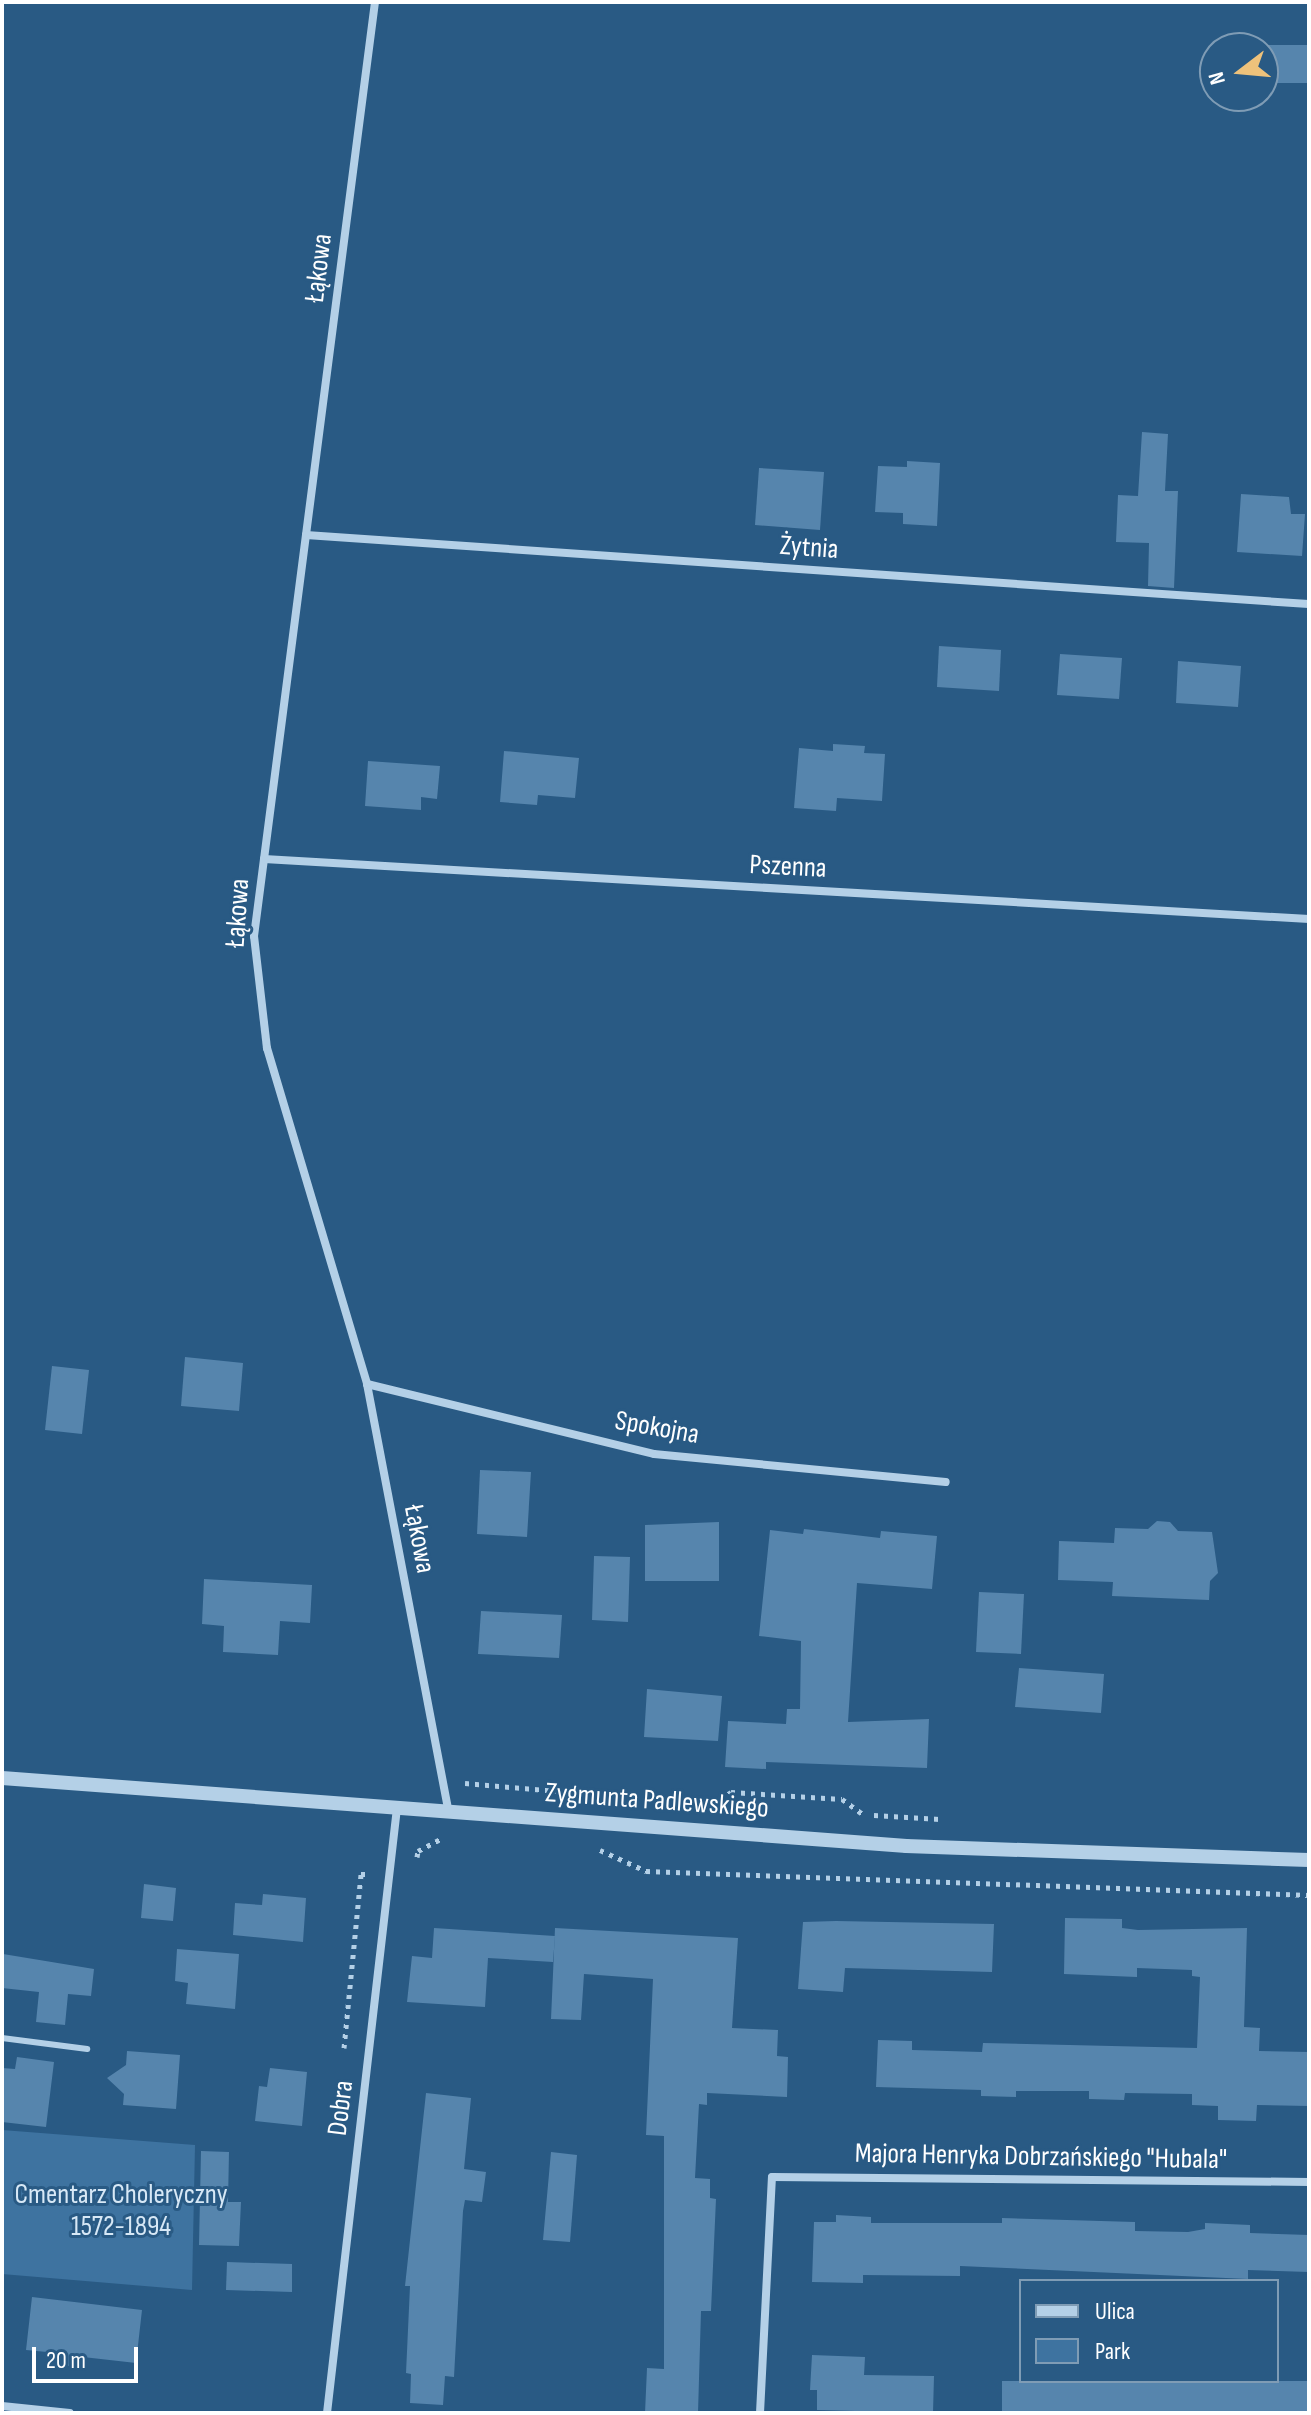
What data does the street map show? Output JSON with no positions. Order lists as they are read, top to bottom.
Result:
{
  "streets": {
    "street": [
      "Łąkowa",
      "Żytnia",
      "Pszenna",
      "Spokojna",
      "Zygmunta Padlewskiego",
      "Dobra",
      "Majora Henryka Dobrzańskiego \"Hubala\""
    ]
  },
  "crossings": [
    ["Łąkowa", "Żytnia"],
    ["Łąkowa", "Pszenna"],
    ["Łąkowa", "Spokojna"],
    ["Łąkowa", "Zygmunta Padlewskiego"],
    ["Zygmunta Padlewskiego", "Dobra"]
  ],
  "parks": ["Cmentarz Choleryczny 1572-1894"],
  "legend": ["Ulica", "Park"],
  "scale_bar": "20 m",
  "north": "left"
}
